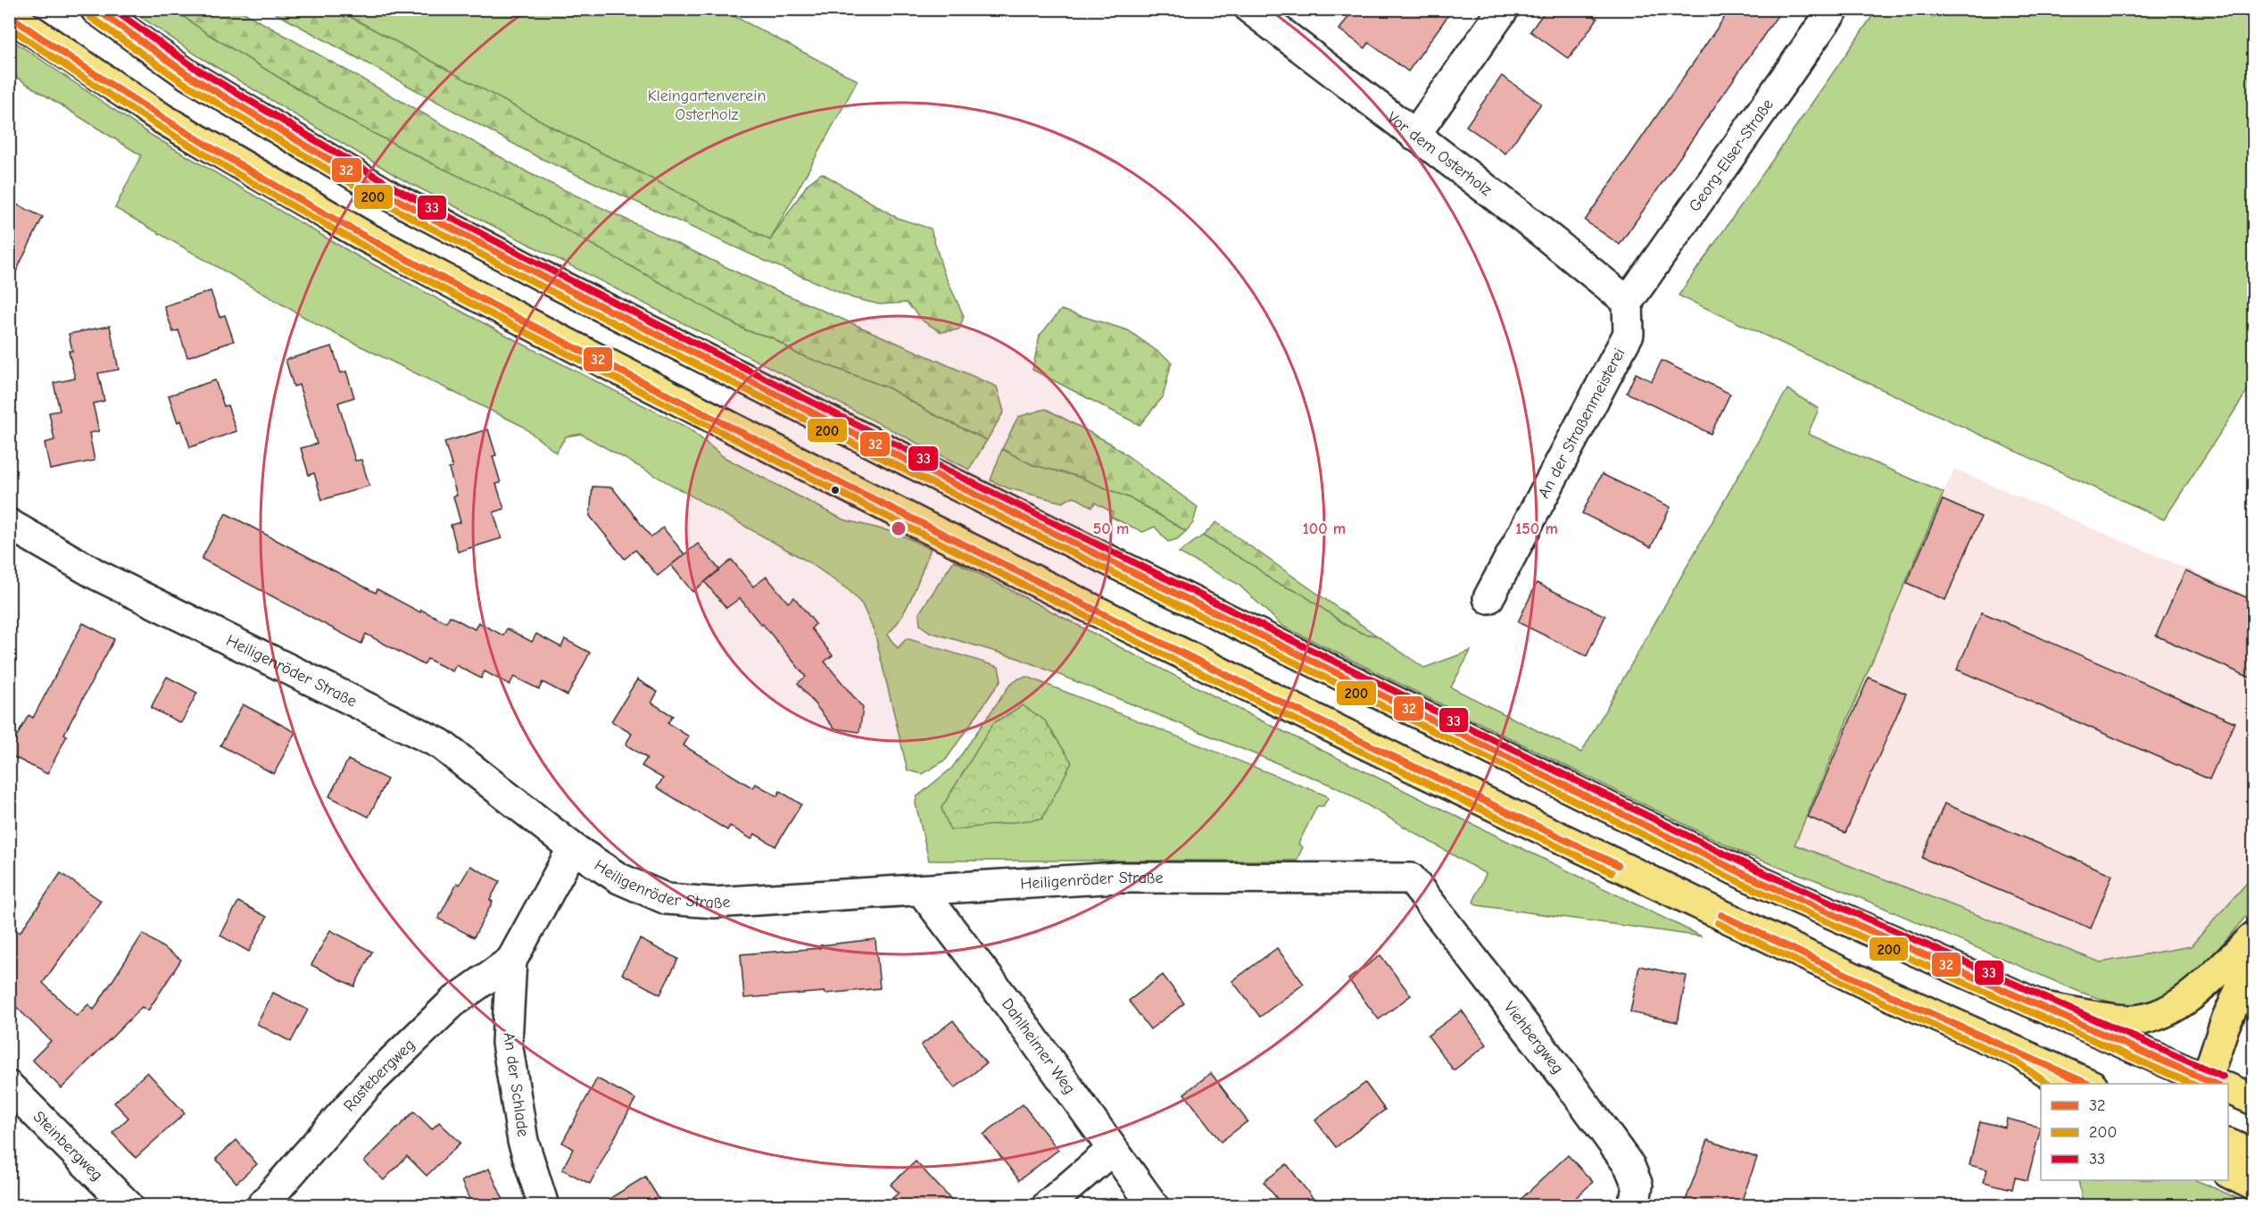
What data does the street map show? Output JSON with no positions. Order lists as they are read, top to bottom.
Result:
{
  "streets": {
    "street": [
      "Vor dem Osterholz",
      "Georg-Elser-Straße",
      "An der Straßenmeisterei",
      "Heiligenröder Straße",
      "Viehbergweg",
      "Dahlheimer Weg",
      "Rastebergweg",
      "An der Schlade",
      "Steinbergweg"
    ]
  },
  "crossings": [
    ["Vor dem Osterholz", "Georg-Elser-Straße"],
    ["Vor dem Osterholz", "An der Straßenmeisterei"],
    ["Georg-Elser-Straße", "An der Straßenmeisterei"],
    ["Heiligenröder Straße", "Viehbergweg"],
    ["Heiligenröder Straße", "Dahlheimer Weg"],
    ["Heiligenröder Straße", "An der Schlade"],
    ["Rastebergweg", "An der Schlade"]
  ],
  "parks": ["Kleingartenverein Osterholz"],
  "lines": ["transit line 32", "transit line 33", "transit line 200"],
  "legend": ["32", "200", "33"],
  "rings": ["50 m", "100 m", "150 m"]
}
